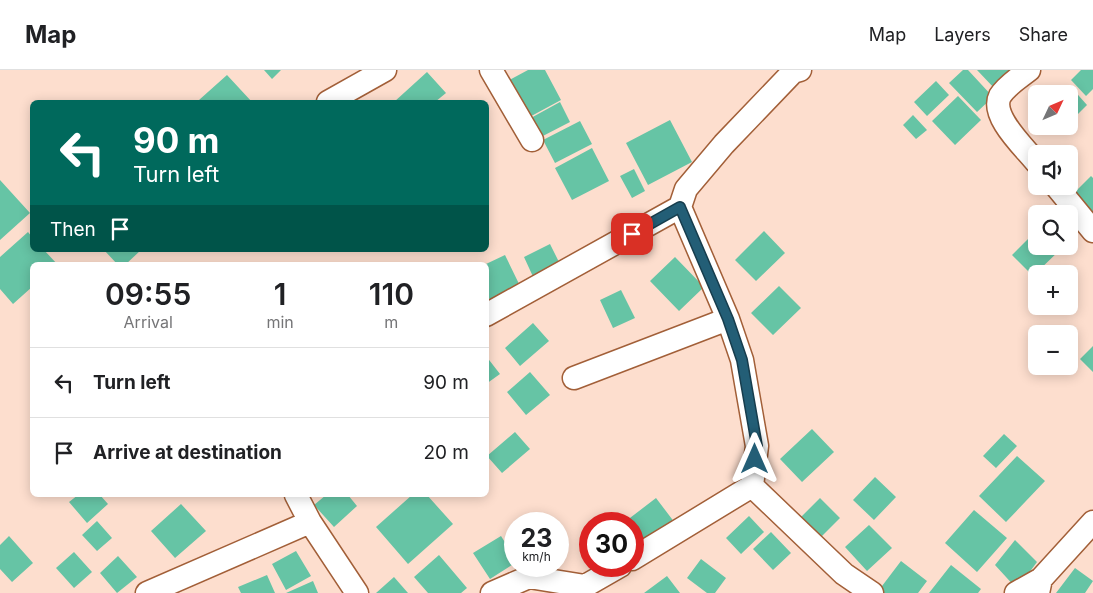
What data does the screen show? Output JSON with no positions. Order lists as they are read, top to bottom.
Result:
{
  "north": "top right",
  "page": {
    "header": "Map",
    "nav": ["Map", "Layers", "Share"],
    "map_buttons": ["+", "−"],
    "turn": ["90 m", "Turn left"],
    "then": "Then",
    "eta": [
      "09:55",
      "Arrival",
      "1",
      "min",
      "110",
      "m"
    ],
    "list": [
      {
        "name": "Turn left",
        "value": "90 m"
      },
      {
        "name": "Arrive at destination",
        "value": "20 m"
      }
    ],
    "speed": "23 km/h",
    "limit": "30"
  }
}
